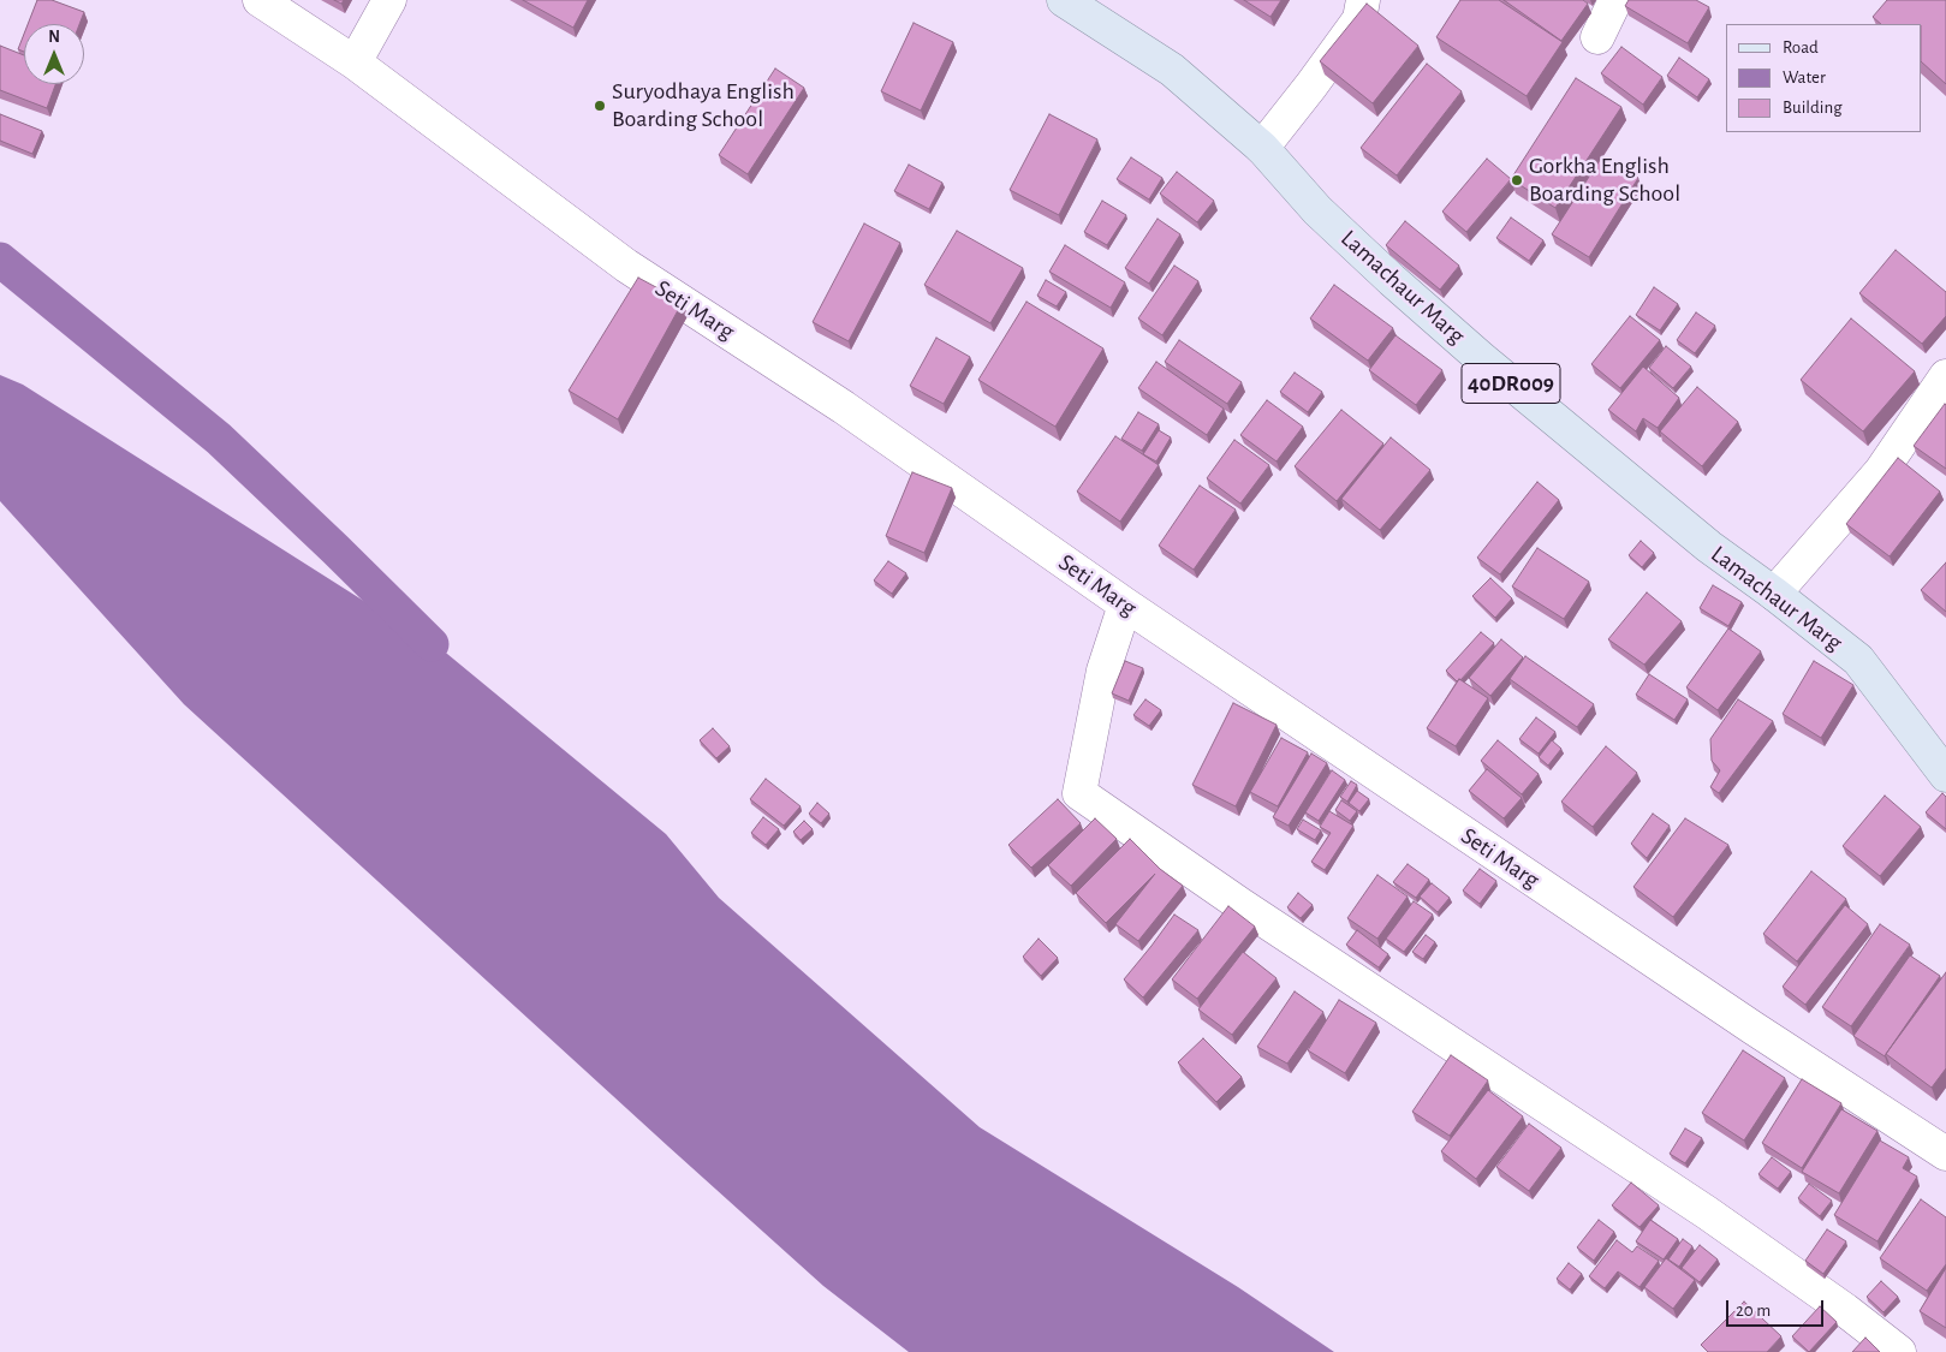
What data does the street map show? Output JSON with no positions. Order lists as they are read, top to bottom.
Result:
{
  "streets": {
    "main road": ["Lamachaur Marg", "40DR009"],
    "street": ["Seti Marg"]
  },
  "places": ["Suryodhaya English Boarding School", "Gorkha English Boarding School"],
  "legend": ["Road", "Water", "Building"],
  "scale_bar": "20 m",
  "north": "top"
}
